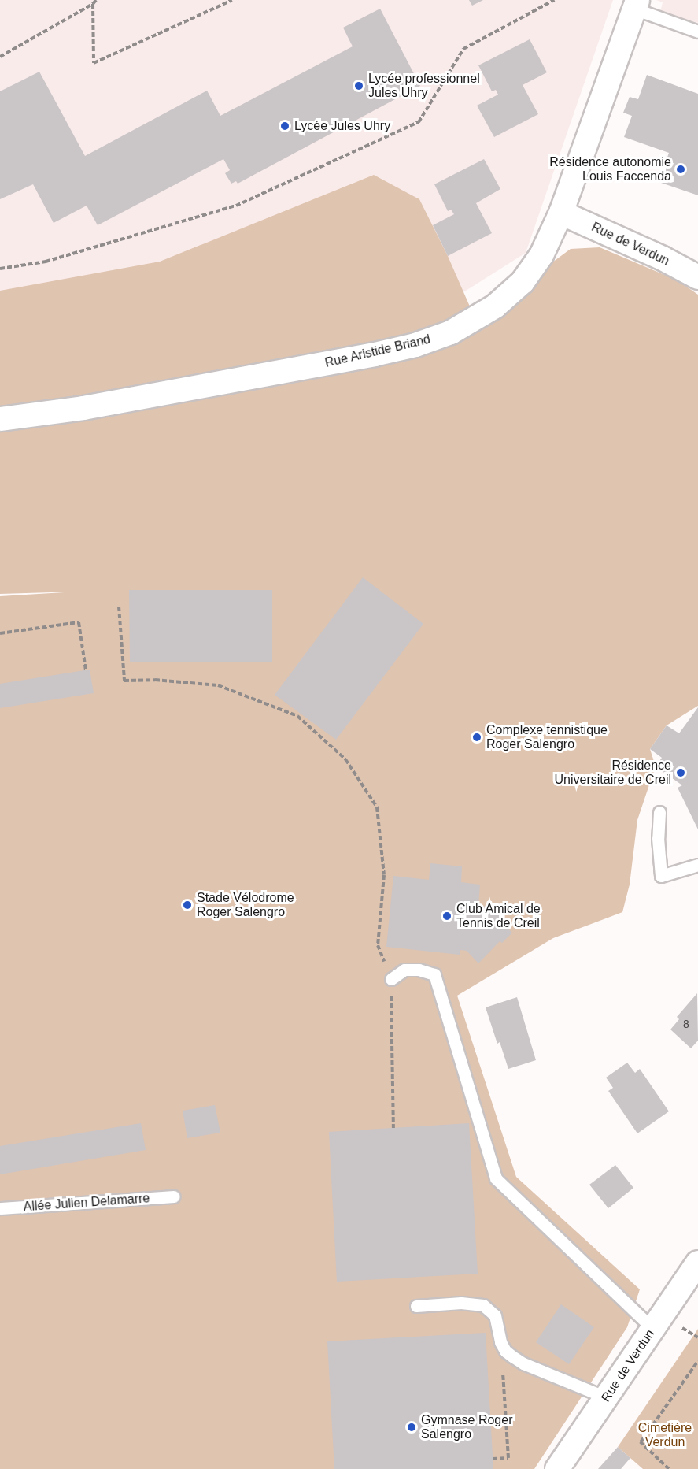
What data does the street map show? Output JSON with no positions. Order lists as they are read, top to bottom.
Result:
{
  "streets": {
    "street": ["Rue de Verdun", "Rue Aristide Briand"],
    "lane": ["Allée Julien Delamarre"]
  },
  "crossings": [
    ["Rue de Verdun", "Rue Aristide Briand"]
  ],
  "parks": ["Cimetière Verdun"],
  "places": [
    "Lycée professionnel Jules Uhry",
    "Lycée Jules Uhry",
    "Résidence autonomie Louis Faccenda",
    "Complexe tennistique Roger Salengro",
    "Résidence Universitaire de Creil",
    "Stade Vélodrome Roger Salengro",
    "Club Amical de Tennis de Creil",
    "Gymnase Roger Salengro"
  ],
  "house_numbers": ["8"]
}
